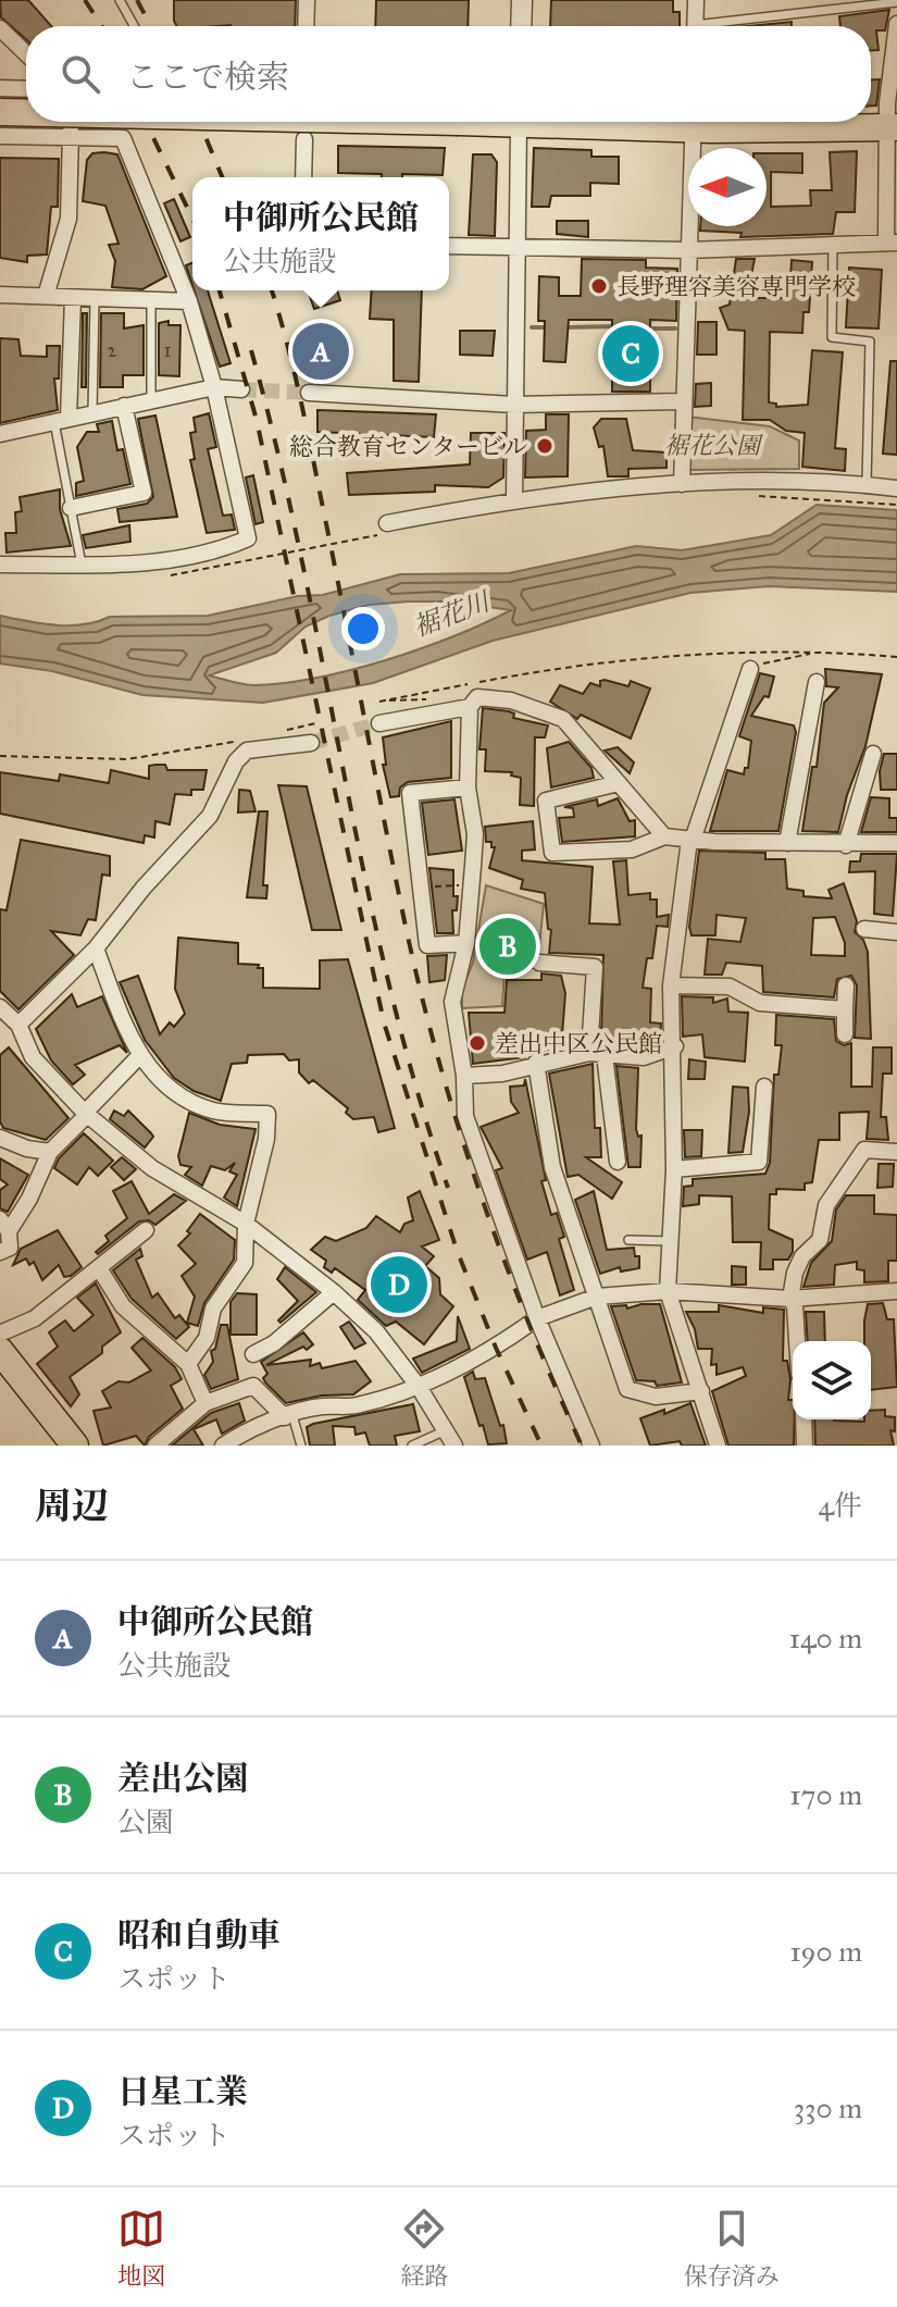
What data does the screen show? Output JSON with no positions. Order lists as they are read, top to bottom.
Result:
{
  "water": ["裾花川"],
  "parks": ["裾花公園"],
  "places": ["長野理容美容専門学校", "総合教育センタービル", "差出中区公民館"],
  "house_numbers": ["2", "1"],
  "north": "left",
  "page": {
    "search": "ここで検索",
    "popup": ["中御所公民館", "公共施設"],
    "pins": [
      "A",
      "C",
      "B",
      "D"
    ],
    "heading": ["周辺", "4件"],
    "list": [
      {
        "mark": "A",
        "name": "中御所公民館",
        "note": "公共施設",
        "value": "140 m"
      },
      {
        "mark": "B",
        "name": "差出公園",
        "note": "公園",
        "value": "170 m"
      },
      {
        "mark": "C",
        "name": "昭和自動車",
        "note": "スポット",
        "value": "190 m"
      },
      {
        "mark": "D",
        "name": "日星工業",
        "note": "スポット",
        "value": "330 m"
      }
    ],
    "nav": ["地図", "経路", "保存済み"]
  }
}
